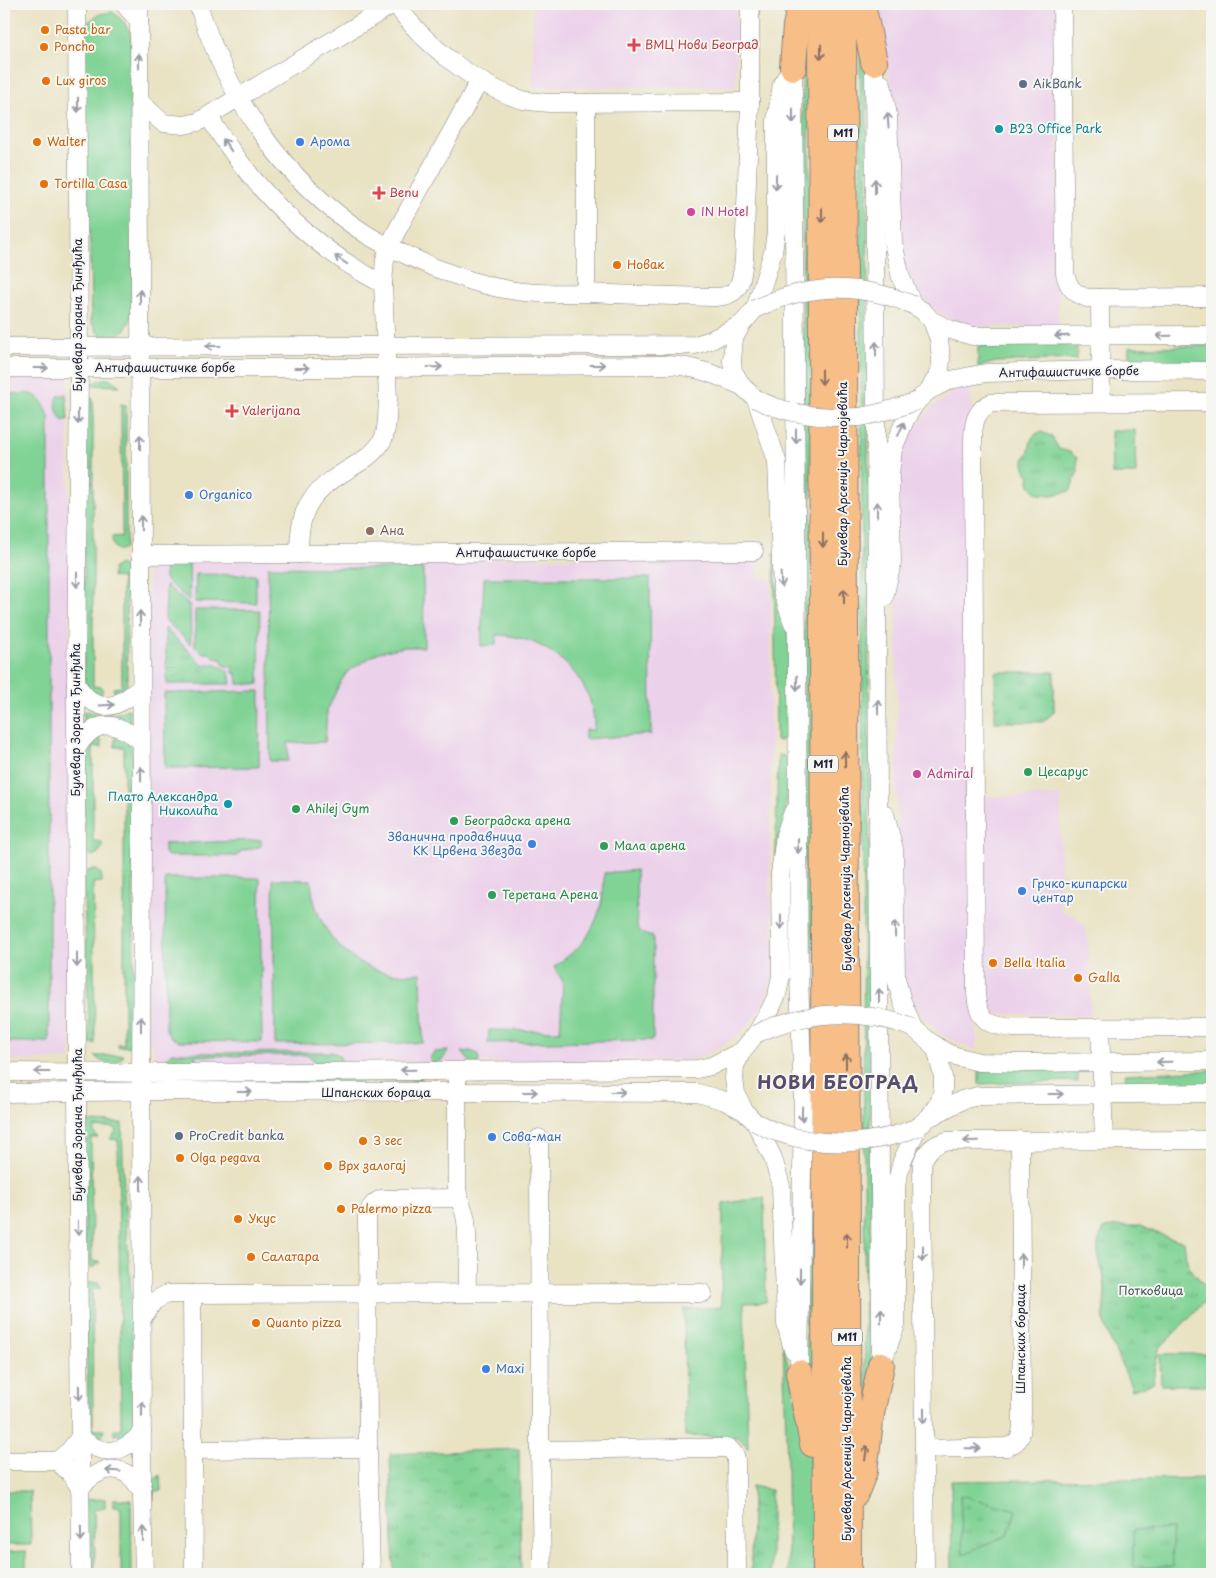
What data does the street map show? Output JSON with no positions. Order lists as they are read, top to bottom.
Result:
{
  "streets": {
    "highway": ["M11", "Булевар Арсенија Чарнојевића"],
    "street": ["Булевар Зорана Ђинђића", "Антифашистичке борбе", "Шпанских бораца"]
  },
  "crossings": [
    ["Булевар Зорана Ђинђића", "Антифашистичке борбе"],
    ["Булевар Зорана Ђинђића", "Шпанских бораца"]
  ],
  "districts": ["НОВИ БЕОГРАД"],
  "parks": ["Потковица"],
  "places": {
    "other": [
      "Pasta bar",
      "Poncho",
      "Lux giros",
      "AikBank",
      "B23 Office Park",
      "Walter",
      "Арома",
      "Tortilla Casa",
      "IN Hotel",
      "Новак",
      "Organico",
      "Ана",
      "Цесарус",
      "Admiral",
      "Плато Александра Николића",
      "Ahilej Gym",
      "Београдска арена",
      "Званична продавница КК Црвена Звезда",
      "Мала арена",
      "Грчко-кипарски центар",
      "Теретана Арена",
      "Bella Italia",
      "Galla",
      "ProCredit banka",
      "Сова-ман",
      "3 sec",
      "Olga pegava",
      "Врх залогај",
      "Palermo pizza",
      "Укус",
      "Салатара",
      "Quanto pizza",
      "Maxi"
    ],
    "health": ["ВМЦ Нови Београд", "Benu", "Valerijana"]
  }
}
